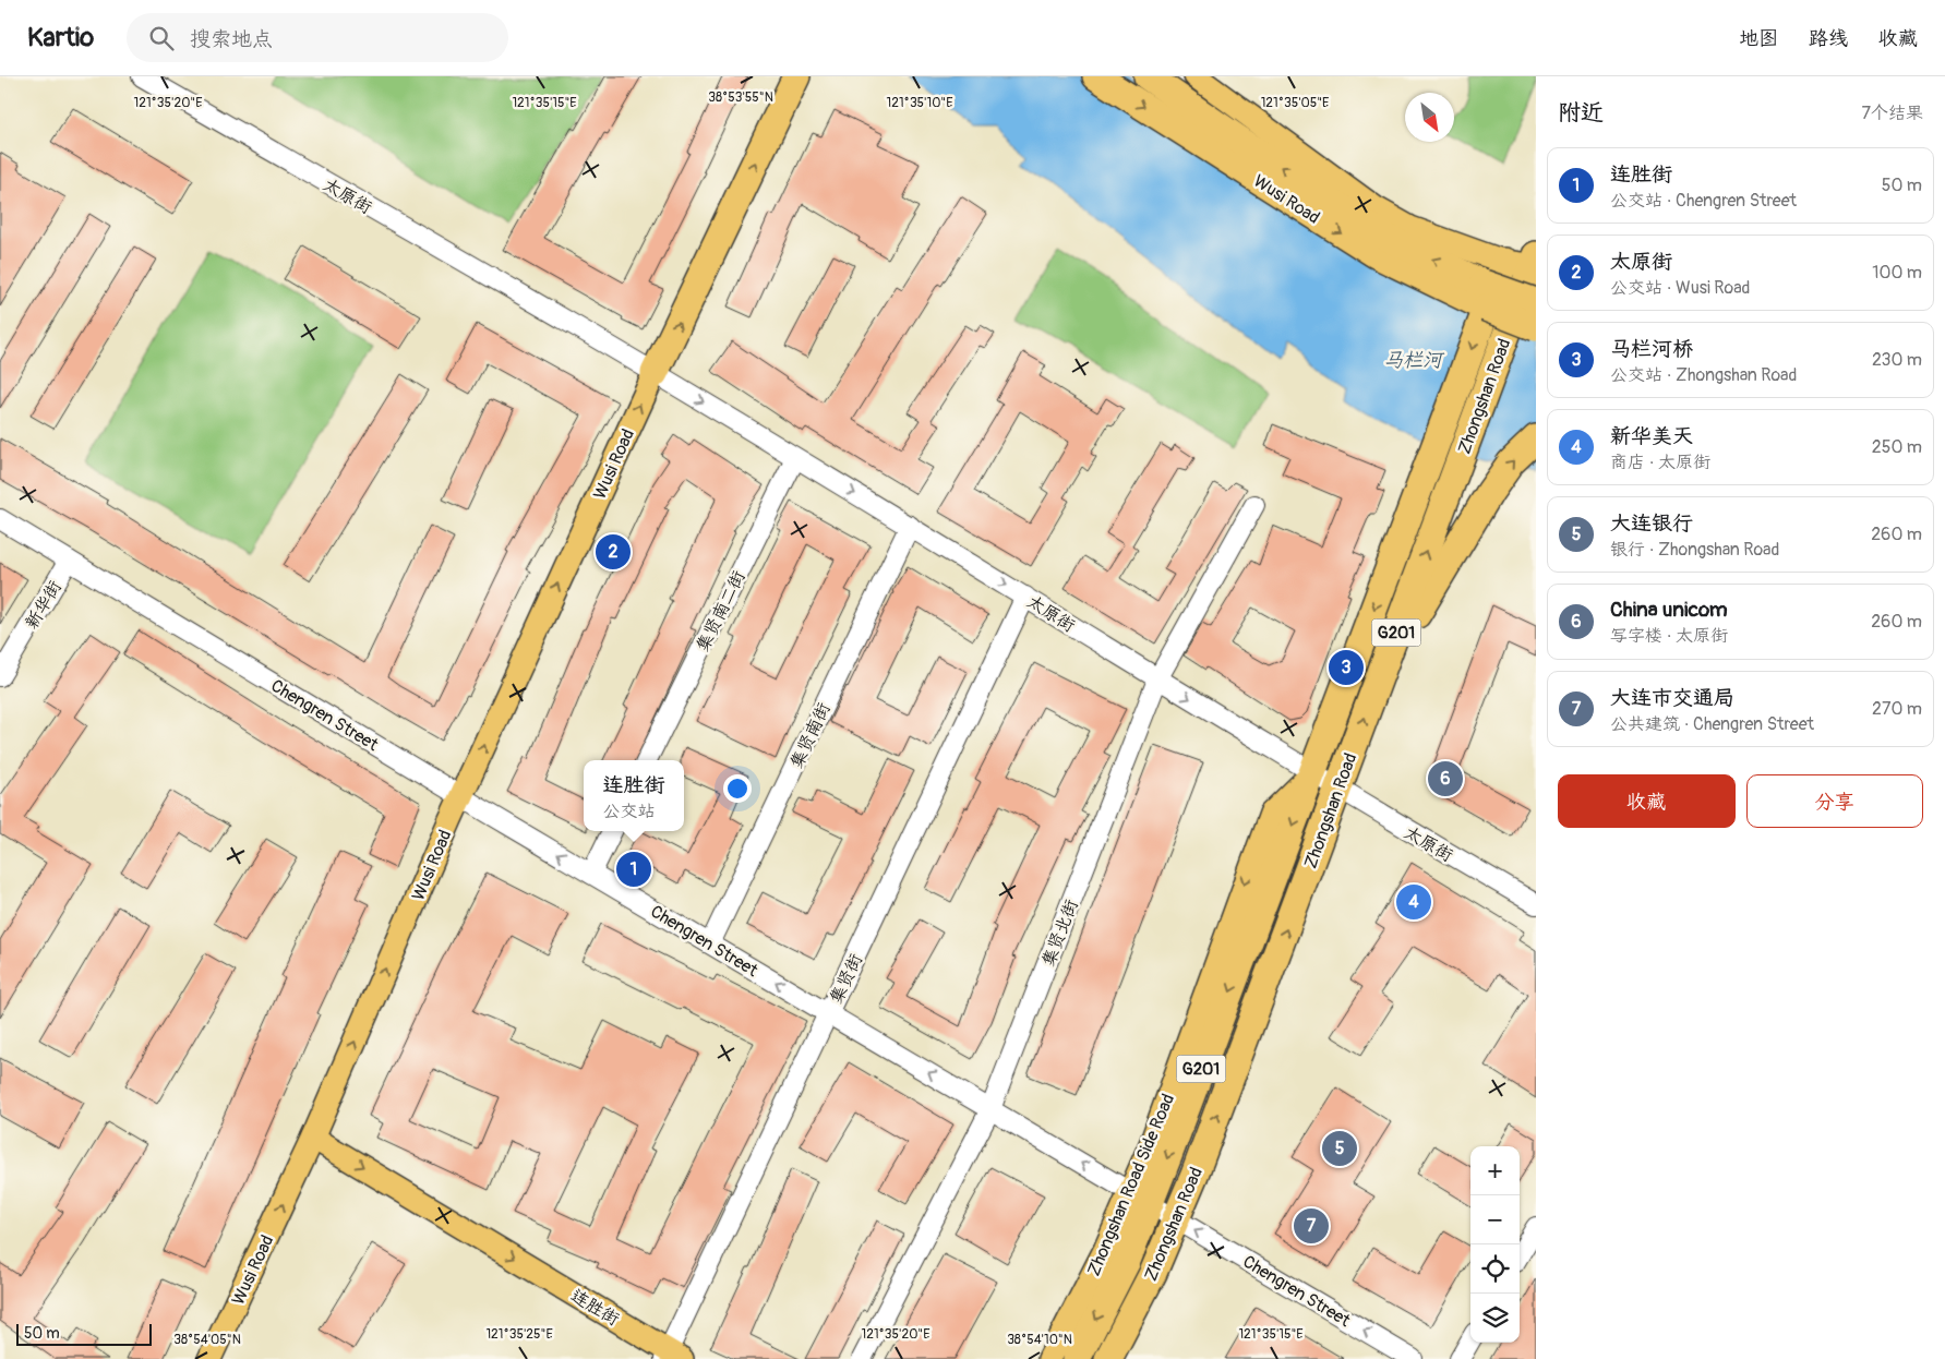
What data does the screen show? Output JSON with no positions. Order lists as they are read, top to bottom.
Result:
{
  "streets": {
    "highway": ["Zhongshan Road", "G201"],
    "main road": ["Wusi Road", "Zhongshan Road Side Road", "连胜街"],
    "street": [
      "太原街",
      "新华街",
      "集贤南二街",
      "Chengren Street",
      "集贤南街",
      "集贤北街",
      "集贤街"
    ]
  },
  "crossings": [
    ["太原街", "Wusi Road"],
    ["太原街", "Zhongshan Road"],
    ["太原街", "集贤南二街"],
    ["太原街", "集贤南街"],
    ["太原街", "集贤北街"],
    ["太原街", "集贤街"],
    ["Wusi Road", "Chengren Street"],
    ["Wusi Road", "连胜街"],
    ["Zhongshan Road", "Chengren Street"],
    ["Zhongshan Road", "Zhongshan Road Side Road"],
    ["新华街", "Chengren Street"],
    ["Chengren Street", "集贤南街"],
    ["Chengren Street", "集贤北街"],
    ["Chengren Street", "集贤街"],
    ["Chengren Street", "Zhongshan Road Side Road"],
    ["集贤街", "连胜街"]
  ],
  "one_way": [
    "太原街",
    "Wusi Road",
    "Chengren Street",
    "连胜街"
  ],
  "water": ["马栏河"],
  "scale_bar": "50 m",
  "north": "bottom right",
  "page": {
    "header": "Kartio",
    "search": "搜索地点",
    "nav": ["地图", "路线", "收藏"],
    "heading": ["附近", "7个结果"],
    "list": [
      {
        "mark": "1",
        "name": "连胜街",
        "note": "公交站 · Chengren Street",
        "value": "50 m"
      },
      {
        "mark": "2",
        "name": "太原街",
        "note": "公交站 · Wusi Road",
        "value": "100 m"
      },
      {
        "mark": "3",
        "name": "马栏河桥",
        "note": "公交站 · Zhongshan Road",
        "value": "230 m"
      },
      {
        "mark": "4",
        "name": "新华美天",
        "note": "商店 · 太原街",
        "value": "250 m"
      },
      {
        "mark": "5",
        "name": "大连银行",
        "note": "银行 · Zhongshan Road",
        "value": "260 m"
      },
      {
        "mark": "6",
        "name": "China unicom",
        "note": "写字楼 · 太原街",
        "value": "260 m"
      },
      {
        "mark": "7",
        "name": "大连市交通局",
        "note": "公共建筑 · Chengren Street",
        "value": "270 m"
      }
    ],
    "pins": [
      "2",
      "3",
      "6",
      "1",
      "4",
      "5",
      "7"
    ],
    "buttons": ["收藏", "分享"],
    "popup": ["连胜街", "公交站"],
    "map_buttons": ["+", "−"],
    "scale": "50 m"
  },
  "coordinates": [
    "38°53'55\"N",
    "121°35'20\"E",
    "121°35'15\"E",
    "121°35'10\"E",
    "121°35'05\"E",
    "121°35'25\"E",
    "38°54'05\"N",
    "38°54'10\"N"
  ]
}
